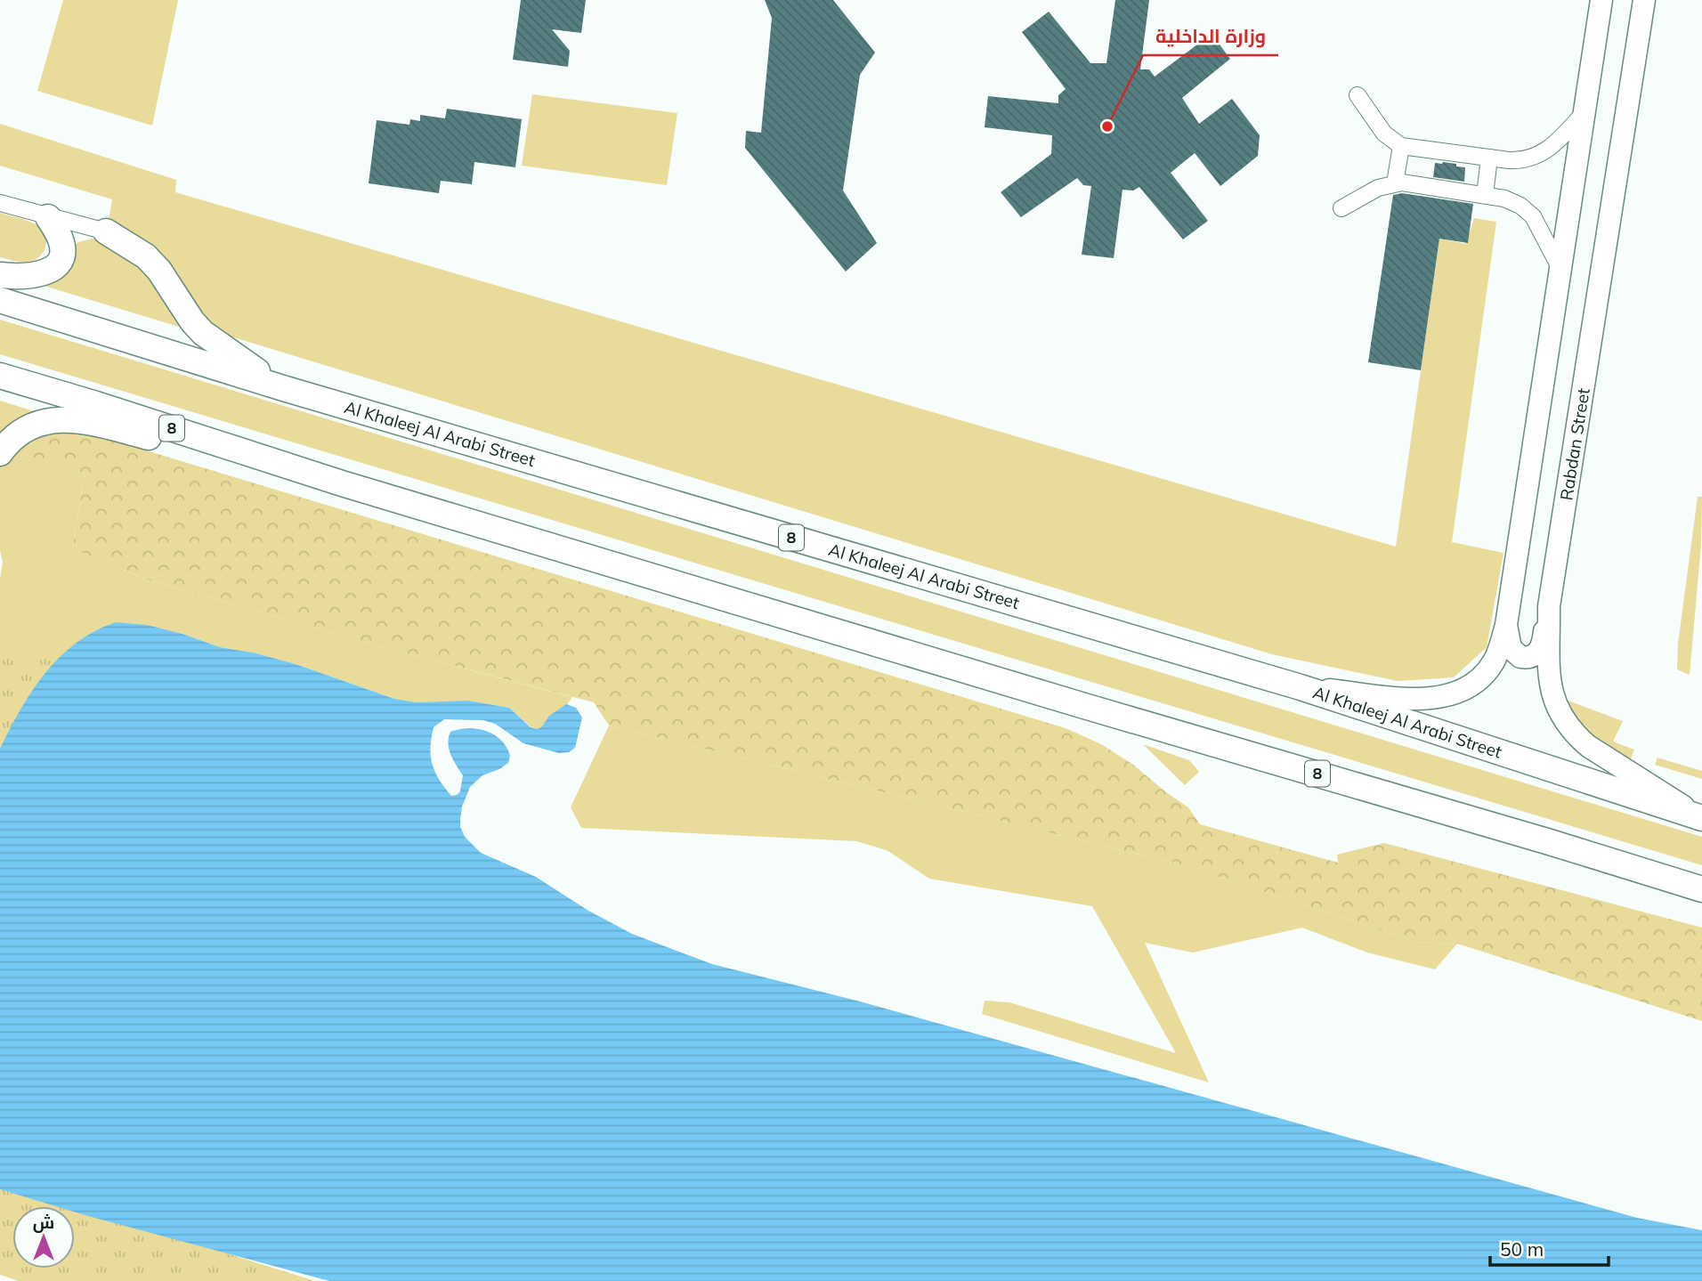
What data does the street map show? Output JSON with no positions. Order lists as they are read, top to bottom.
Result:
{
  "streets": {
    "highway": ["8", "Al Khaleej Al Arabi Street"],
    "main road": ["Rabdan Street"]
  },
  "crossings": [
    ["Al Khaleej Al Arabi Street", "Rabdan Street"]
  ],
  "places": ["وزارة الداخلية"],
  "scale_bar": "50 m",
  "north": "top"
}
